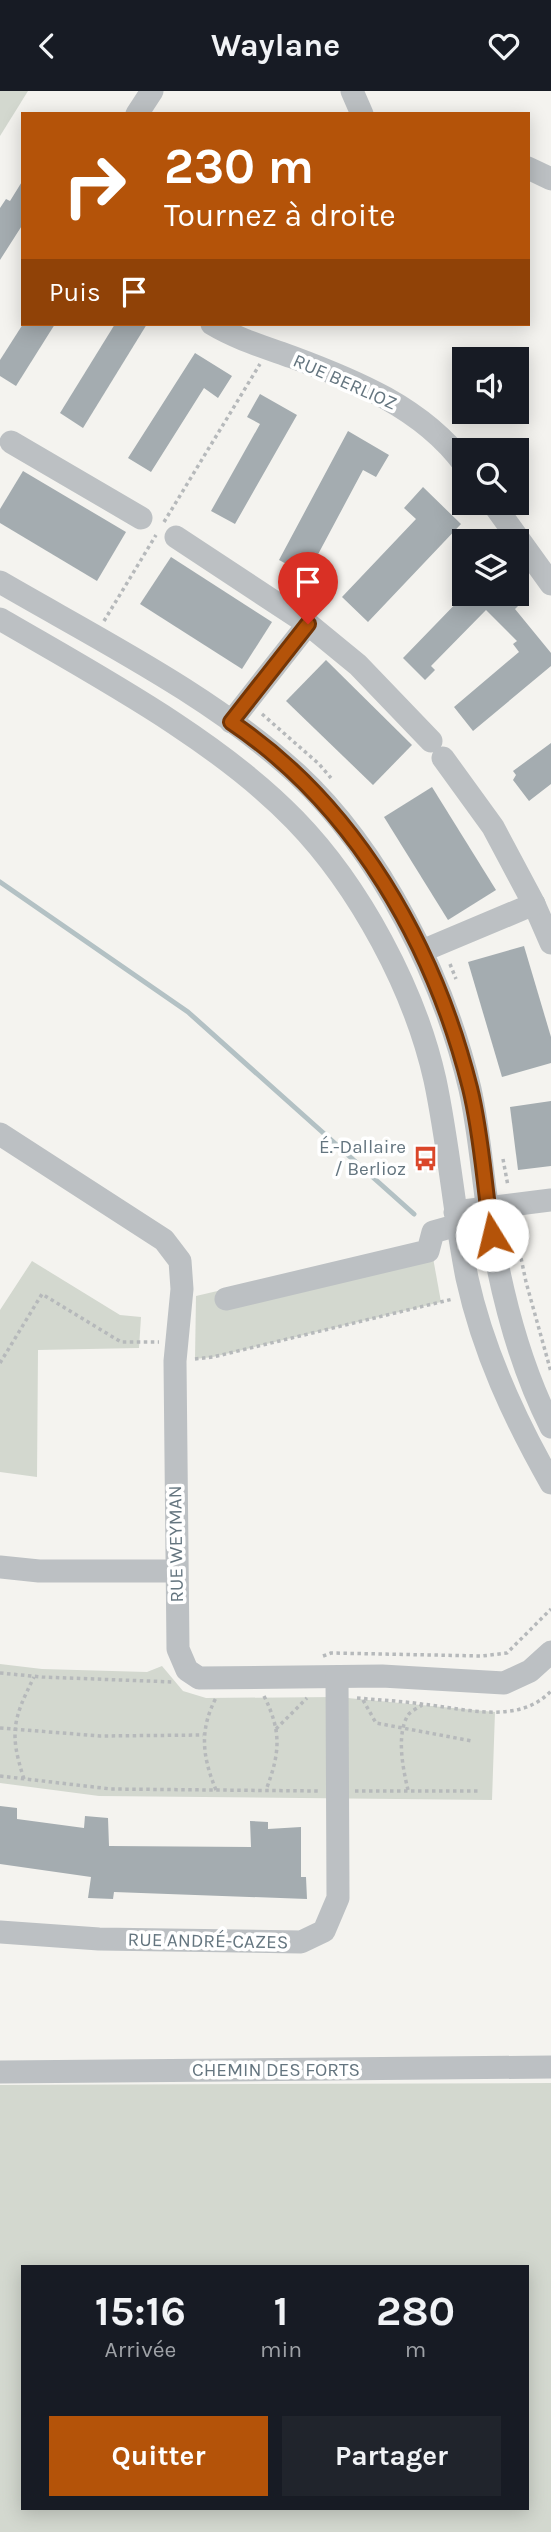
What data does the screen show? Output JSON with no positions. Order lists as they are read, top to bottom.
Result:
{
  "streets": {
    "street": [
      "RUE BERLIOZ",
      "RUE WEYMAN",
      "RUE ANDRÉ-CAZES",
      "CHEMIN DES FORTS"
    ]
  },
  "crossings": [
    ["RUE WEYMAN", "RUE ANDRÉ-CAZES"]
  ],
  "places": {
    "bus stop": ["É.-Dallaire / Berlioz"]
  },
  "page": {
    "header": "Waylane",
    "turn": ["230 m", "Tournez à droite"],
    "then": "Puis",
    "eta": [
      "15:16",
      "Arrivée",
      "1",
      "min",
      "280",
      "m"
    ],
    "buttons": ["Quitter", "Partager"]
  }
}
